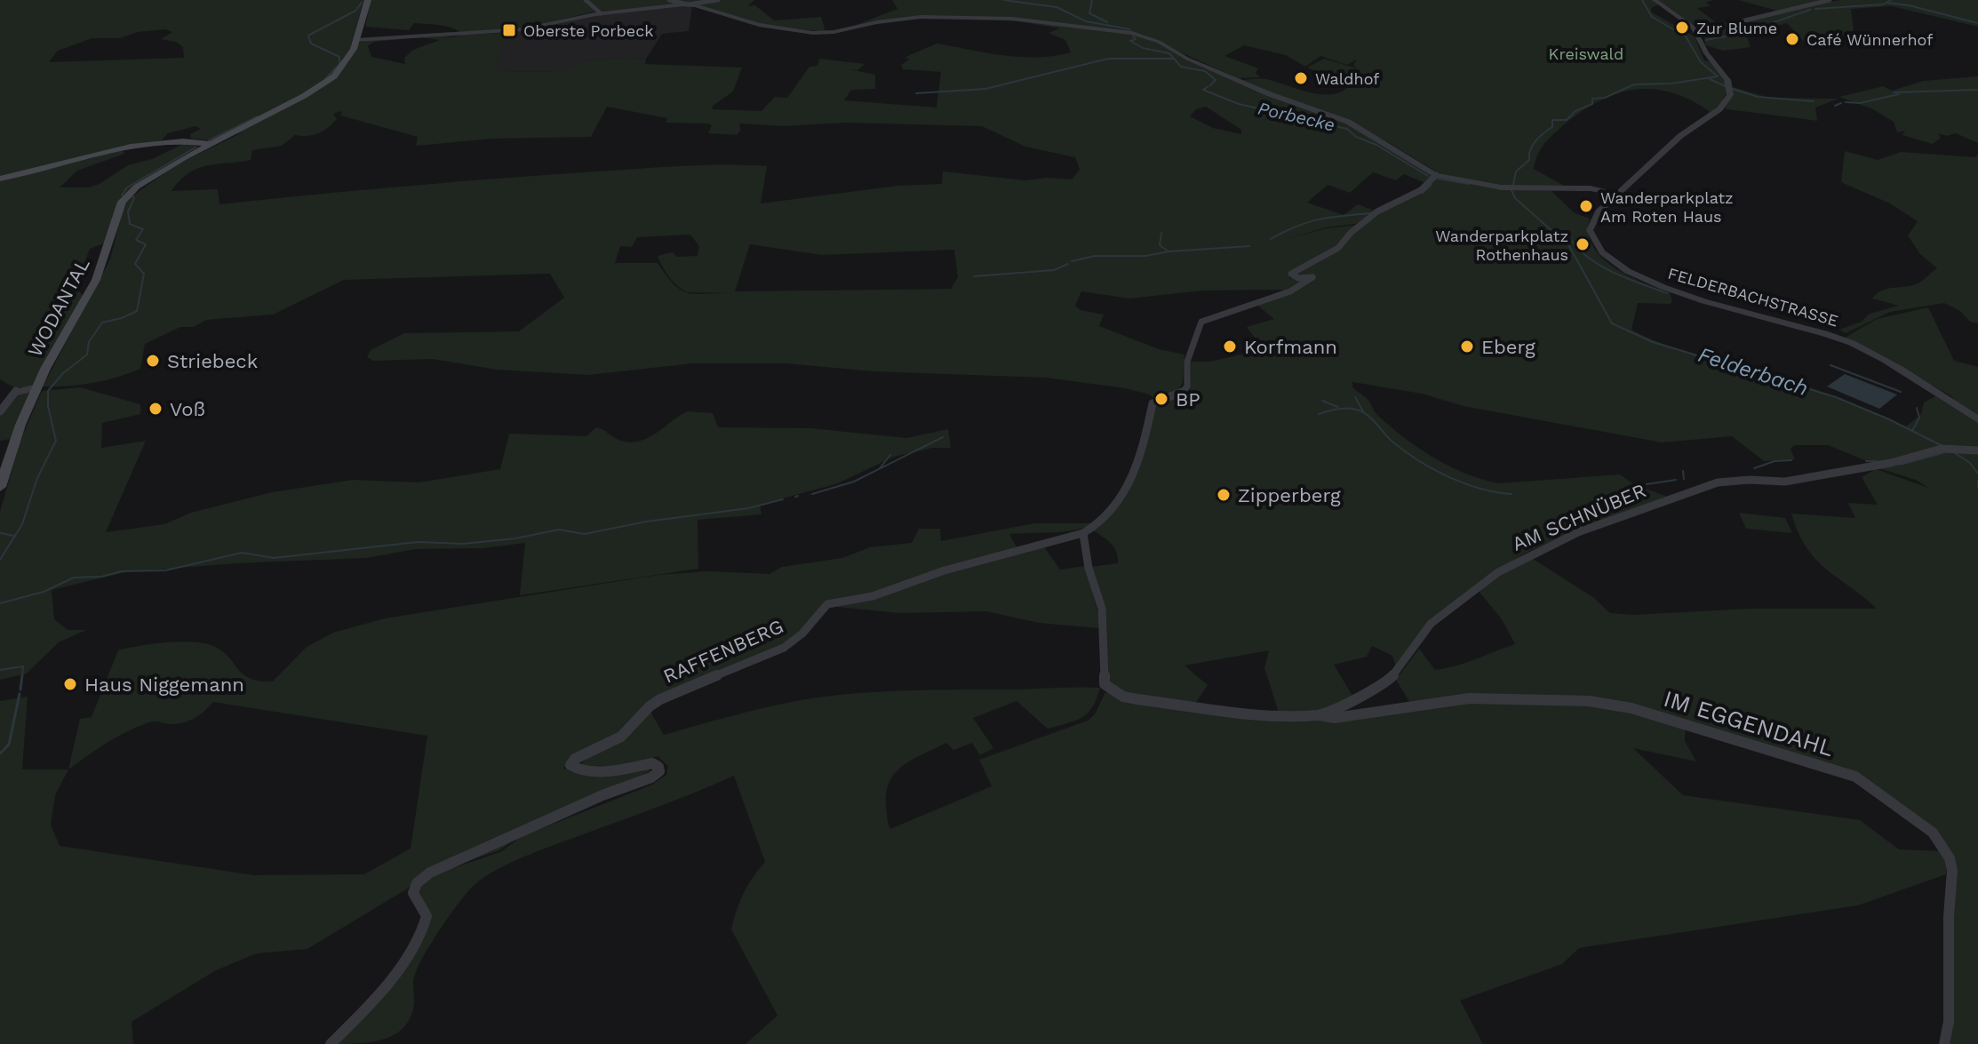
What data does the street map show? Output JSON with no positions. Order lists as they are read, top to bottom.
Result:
{
  "streets": {
    "main road": ["WODANTAL"],
    "street": [
      "FELDERBACHSTRASSE",
      "AM SCHNÜBER",
      "RAFFENBERG",
      "IM EGGENDAHL"
    ]
  },
  "crossings": [
    ["AM SCHNÜBER", "RAFFENBERG"],
    ["AM SCHNÜBER", "IM EGGENDAHL"]
  ],
  "water": ["Porbecke", "Felderbach"],
  "parks": ["Kreiswald"],
  "places": {
    "other": [
      "Zur Blume",
      "Café Wünnerhof",
      "Waldhof",
      "Wanderparkplatz Am Roten Haus",
      "Wanderparkplatz Rothenhaus",
      "Korfmann",
      "Eberg",
      "Striebeck",
      "BP",
      "Voß",
      "Zipperberg",
      "Haus Niggemann"
    ],
    "transit": ["Oberste Porbeck"]
  }
}
